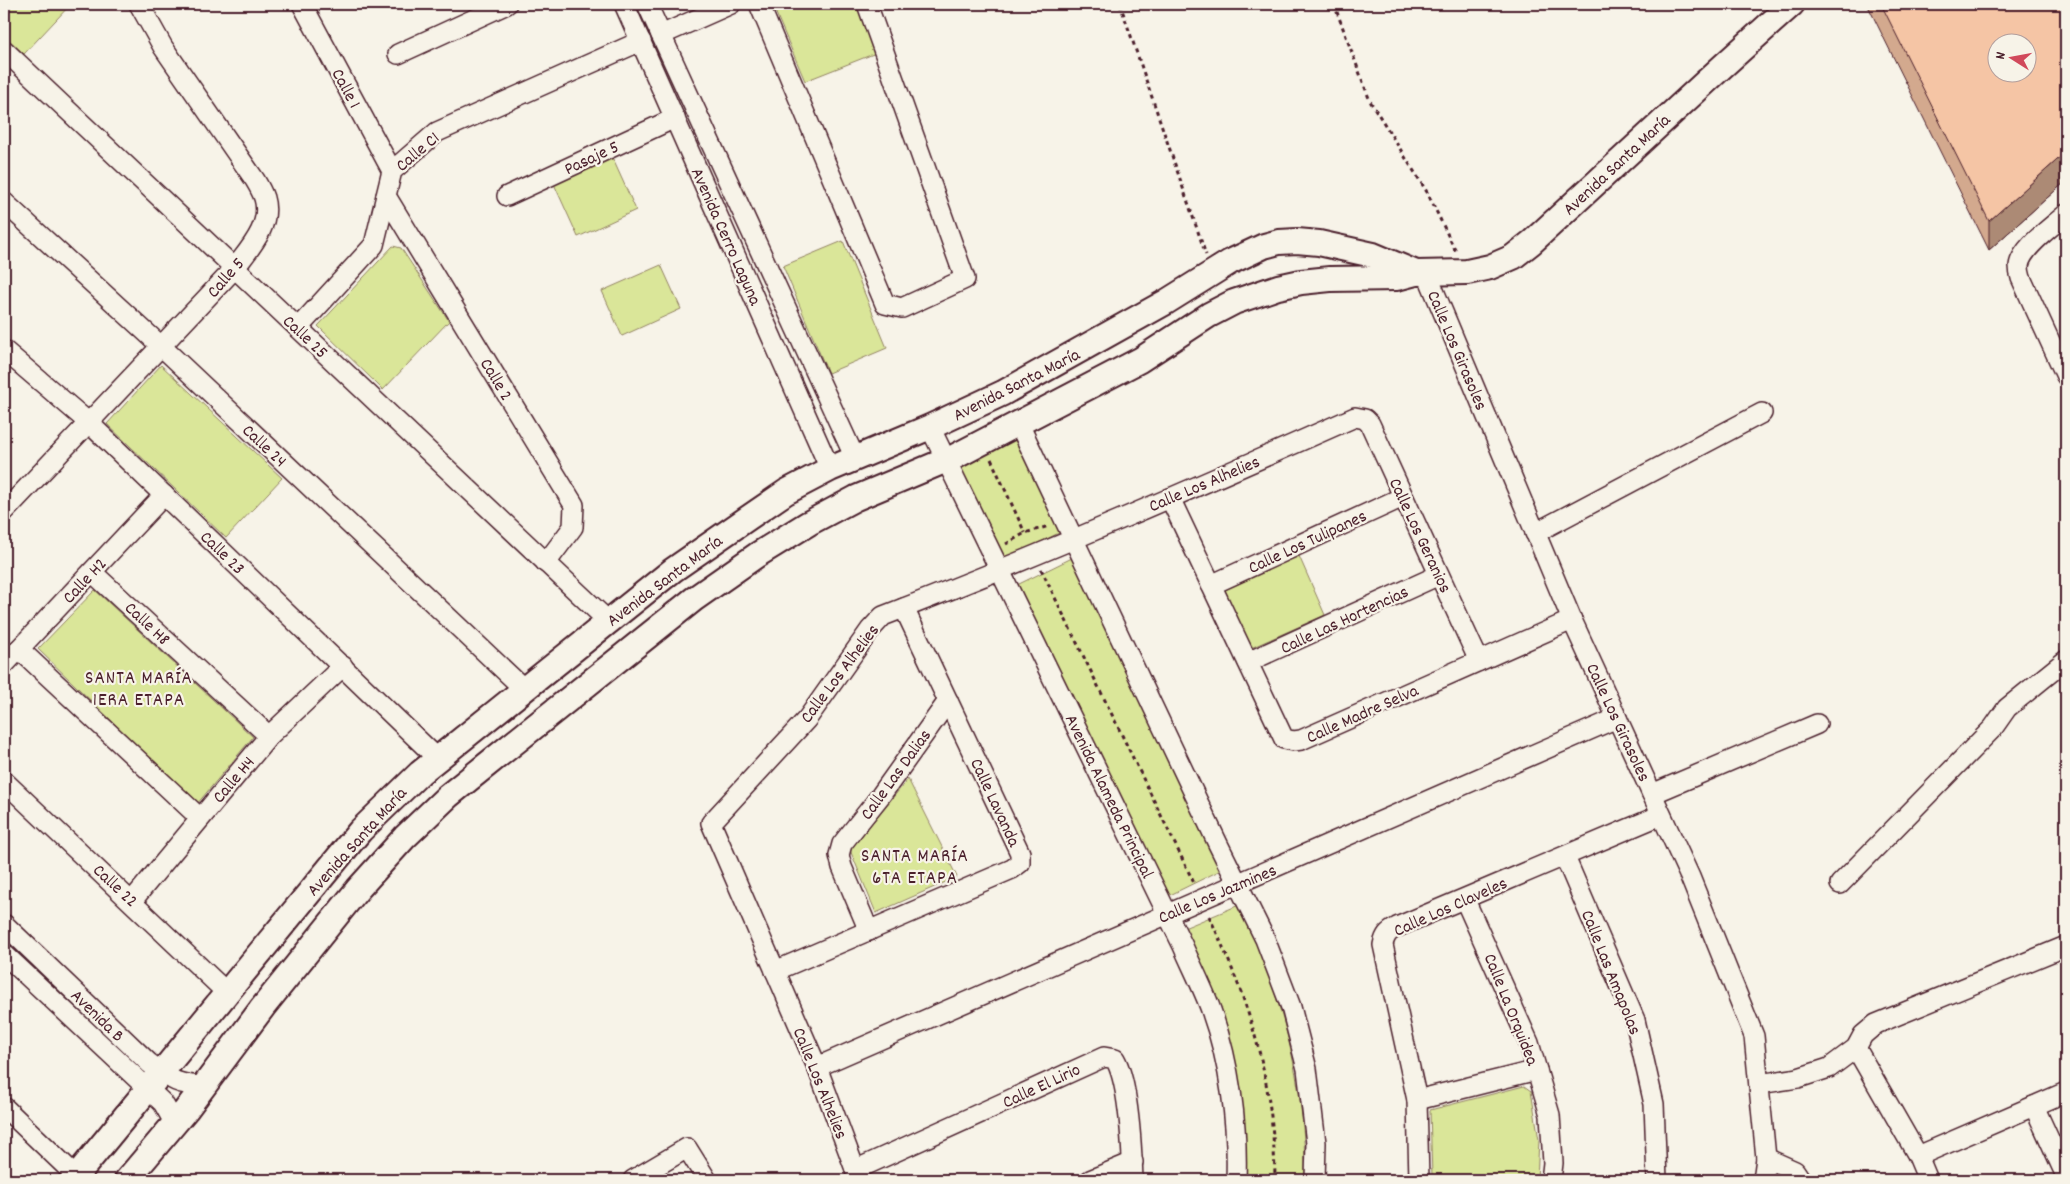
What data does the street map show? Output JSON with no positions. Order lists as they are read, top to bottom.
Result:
{
  "streets": {
    "main road": ["Avenida Santa María"],
    "street": [
      "Calle 1",
      "Calle C1",
      "Pasaje 5",
      "Avenida Cerro Laguna",
      "Calle 5",
      "Calle 25",
      "Calle Los Girasoles",
      "Calle 2",
      "Calle 24",
      "Calle Los Alhelies",
      "Calle Los Geranios",
      "Calle Los Tulipanes",
      "Calle 23",
      "Calle H2",
      "Calle Las Hortencias",
      "Calle H8",
      "Calle Madre Selva",
      "Calle Las Dalias",
      "Calle H4",
      "Avenida Alameda Principal",
      "Calle Lavanda",
      "Calle 22",
      "Calle Los Jazmines",
      "Calle Los Claveles",
      "Calle Las Amapolas",
      "Calle La Orquidea",
      "Avenida B",
      "Calle El Lirio"
    ]
  },
  "crossings": [
    ["Calle 1", "Calle C1"],
    ["Calle C1", "Avenida Cerro Laguna"],
    ["Calle C1", "Calle 25"],
    ["Calle C1", "Calle 2"],
    ["Pasaje 5", "Avenida Cerro Laguna"],
    ["Avenida Santa María", "Avenida Cerro Laguna"],
    ["Avenida Santa María", "Calle 25"],
    ["Avenida Santa María", "Calle Los Girasoles"],
    ["Avenida Santa María", "Calle 24"],
    ["Avenida Santa María", "Calle 23"],
    ["Avenida Santa María", "Avenida Alameda Principal"],
    ["Avenida Santa María", "Calle 22"],
    ["Avenida Santa María", "Avenida B"],
    ["Calle 5", "Calle 25"],
    ["Calle 5", "Calle 24"],
    ["Calle 5", "Calle 23"],
    ["Calle 25", "Calle 2"],
    ["Calle Los Girasoles", "Calle Madre Selva"],
    ["Calle Los Girasoles", "Calle Los Jazmines"],
    ["Calle Los Girasoles", "Calle Los Claveles"],
    ["Calle Los Alhelies", "Calle Los Geranios"],
    ["Calle Los Alhelies", "Calle Madre Selva"],
    ["Calle Los Alhelies", "Avenida Alameda Principal"],
    ["Calle Los Alhelies", "Calle Lavanda"],
    ["Calle Los Alhelies", "Calle Los Jazmines"],
    ["Calle Los Alhelies", "Calle El Lirio"],
    ["Calle Los Geranios", "Calle Los Tulipanes"],
    ["Calle Los Geranios", "Calle Las Hortencias"],
    ["Calle Los Geranios", "Calle Madre Selva"],
    ["Calle Los Tulipanes", "Calle Madre Selva"],
    ["Calle 23", "Calle H2"],
    ["Calle 23", "Calle H4"],
    ["Calle H2", "Calle H8"],
    ["Calle Las Hortencias", "Calle Madre Selva"],
    ["Calle H8", "Calle H4"],
    ["Calle Las Dalias", "Calle Lavanda"],
    ["Calle H4", "Calle 22"],
    ["Avenida Alameda Principal", "Calle Los Jazmines"],
    ["Calle Los Claveles", "Calle Las Amapolas"],
    ["Calle Los Claveles", "Calle La Orquidea"]
  ],
  "districts": ["SANTA MARÍA 1ERA ETAPA", "SANTA MARÍA 6TA ETAPA"],
  "north": "left"
}
